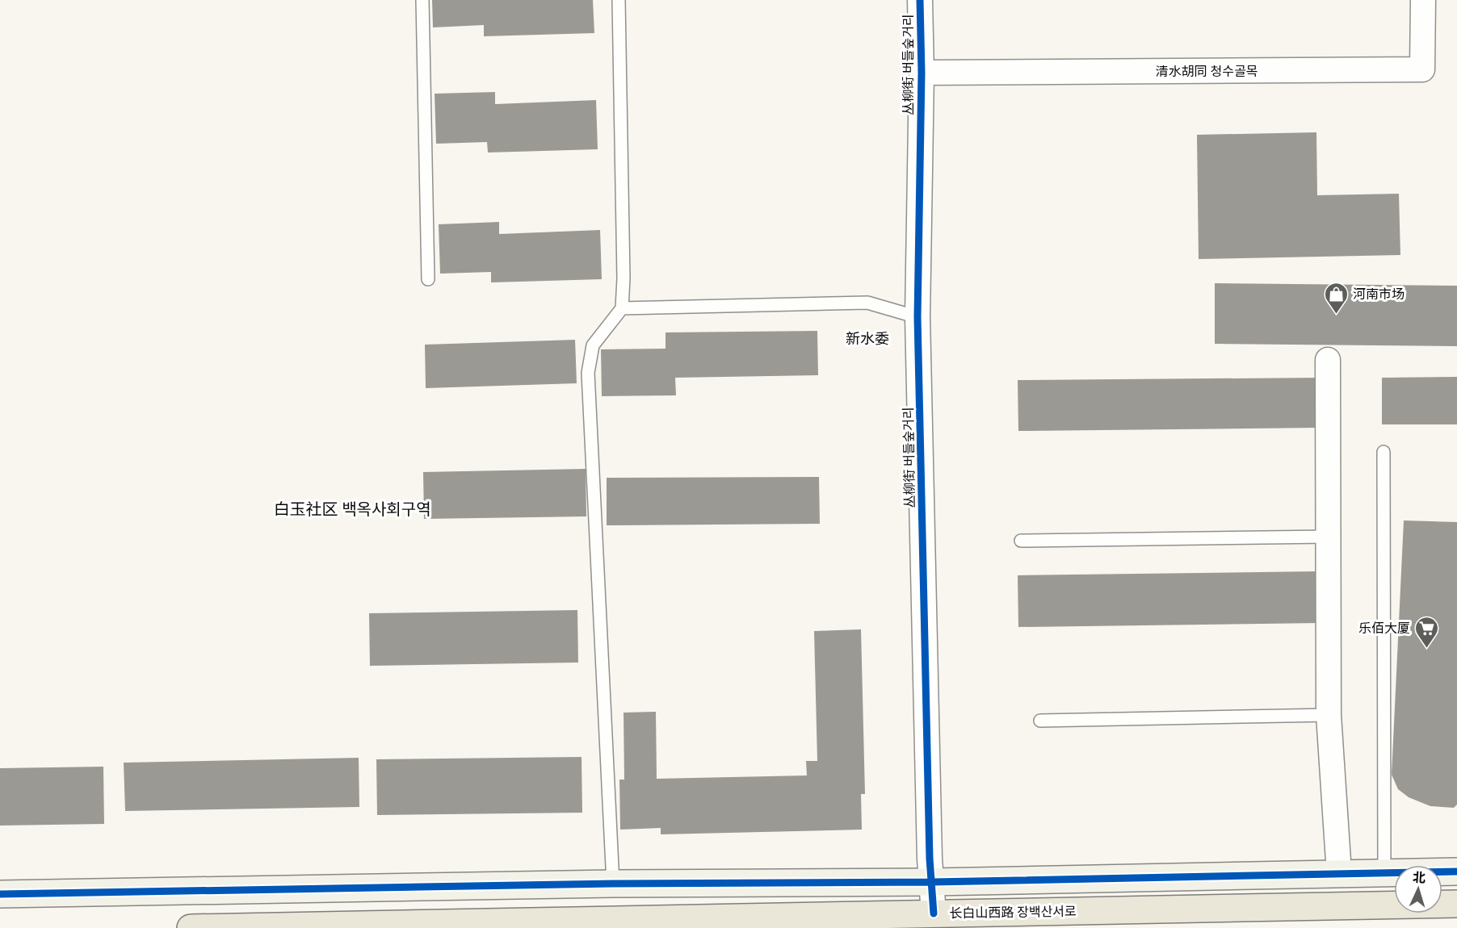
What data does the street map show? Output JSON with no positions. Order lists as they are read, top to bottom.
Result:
{
  "streets": {
    "main road": ["长白山西路 장백산서로"],
    "street": ["丛柳街 버들숲거리", "清水胡同 청수골목"]
  },
  "crossings": [
    ["丛柳街 버들숲거리", "清水胡同 청수골목"],
    ["丛柳街 버들숲거리", "长白山西路 장백산서로"]
  ],
  "districts": ["新水委", "白玉社区 백옥사회구역"],
  "places": {
    "shop": ["河南市场"],
    "supermarket": ["乐佰大厦"]
  },
  "north": "top"
}
